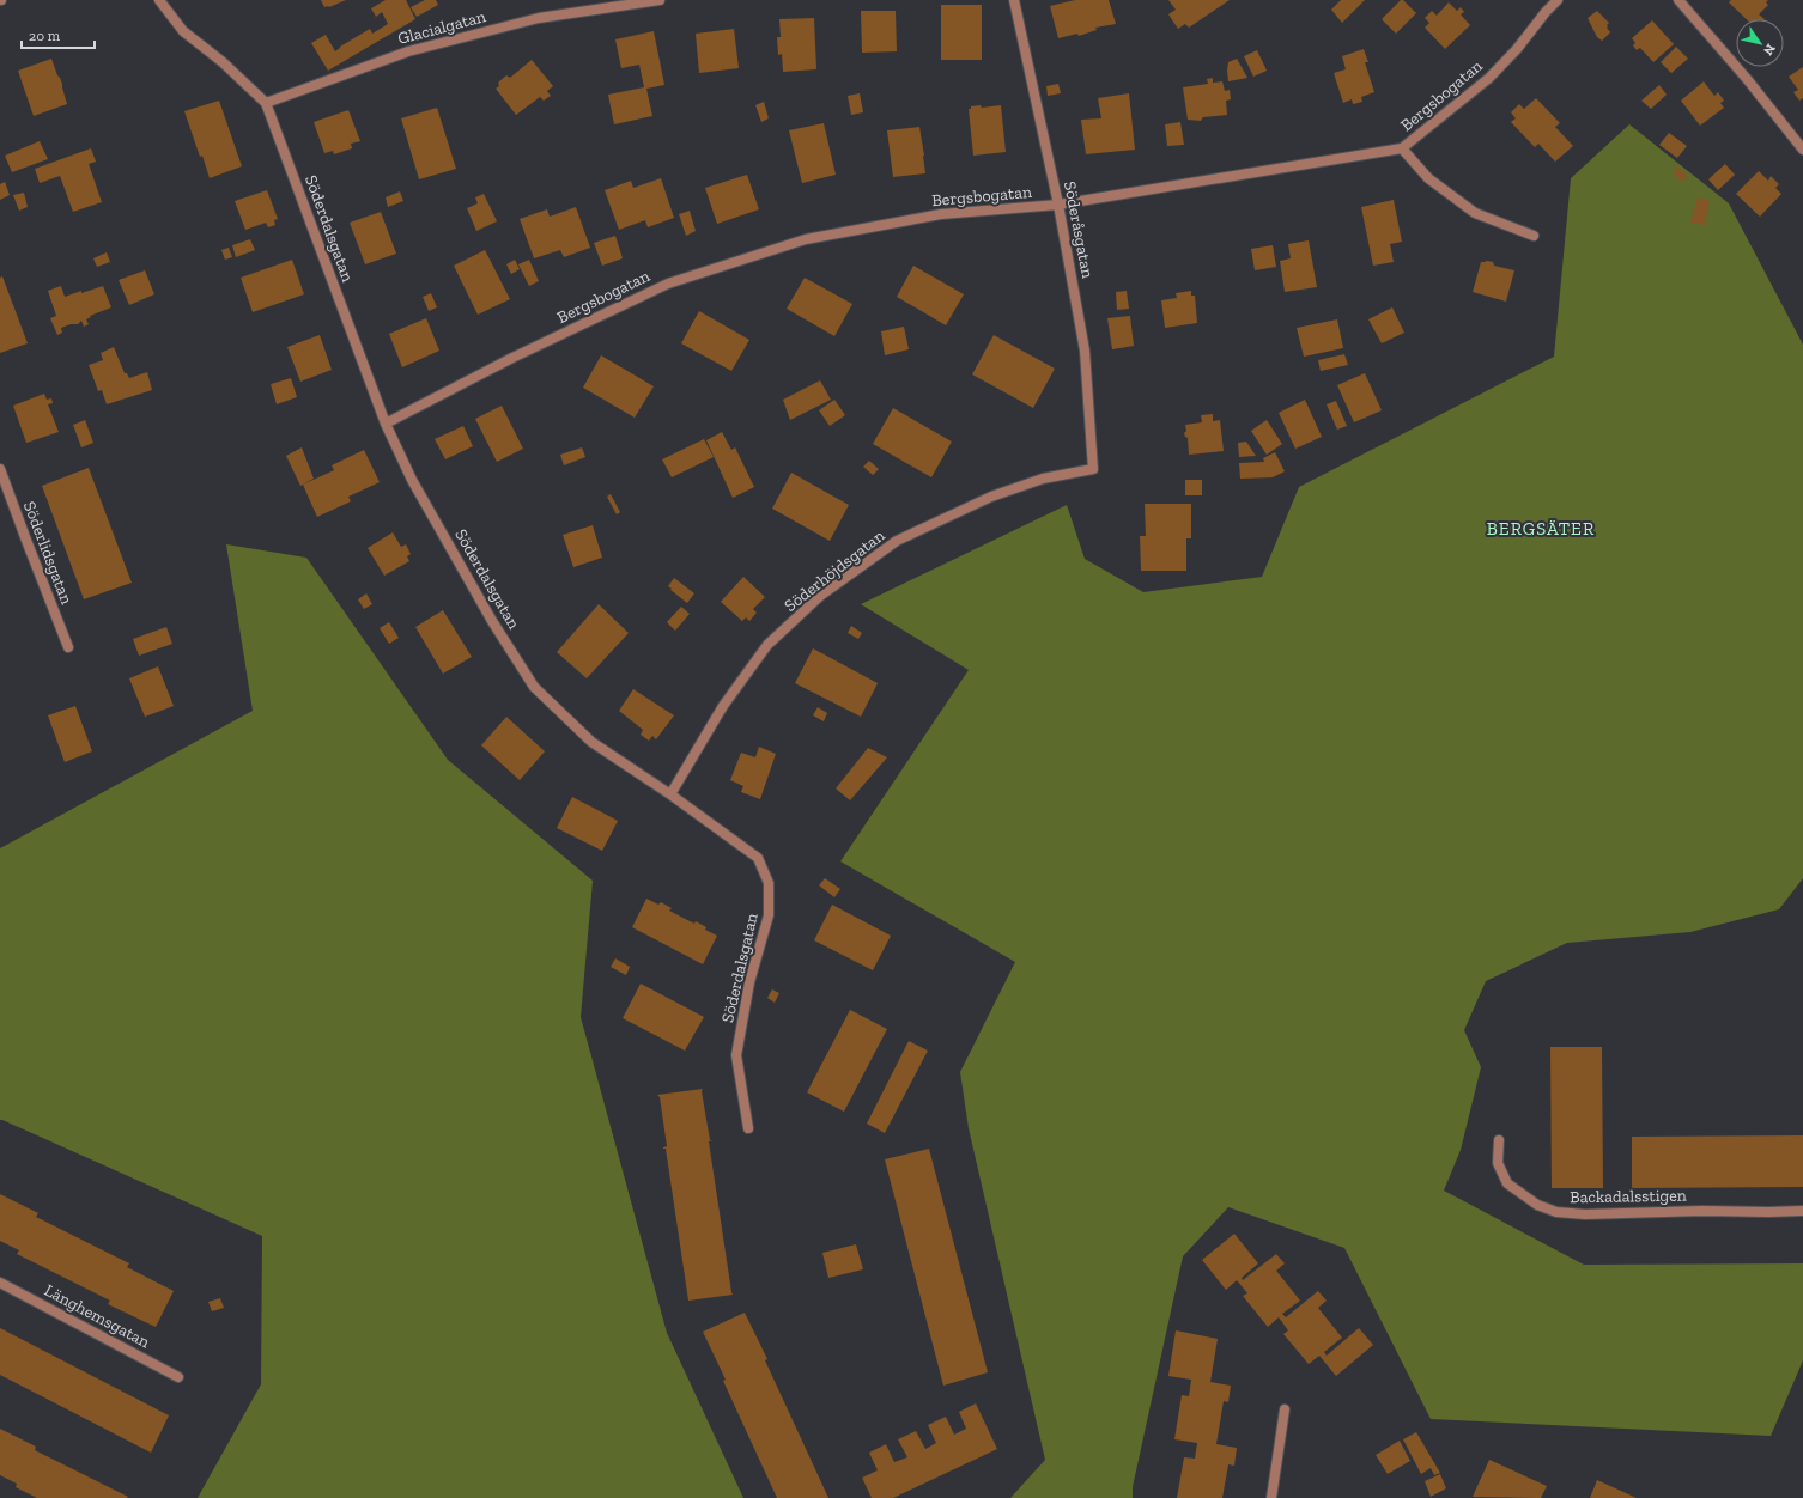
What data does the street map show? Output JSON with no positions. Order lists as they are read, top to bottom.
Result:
{
  "streets": {
    "street": [
      "Glacialgatan",
      "Bergsbogatan",
      "Söderdalsgatan",
      "Söderåsgatan",
      "Söderlidsgatan",
      "Söderhöjdsgatan",
      "Backadalsstigen",
      "Länghemsgatan"
    ]
  },
  "crossings": [
    ["Glacialgatan", "Söderdalsgatan"],
    ["Bergsbogatan", "Söderdalsgatan"],
    ["Bergsbogatan", "Söderåsgatan"],
    ["Söderdalsgatan", "Söderhöjdsgatan"],
    ["Söderåsgatan", "Söderhöjdsgatan"]
  ],
  "districts": ["BERGSÄTER"],
  "scale_bar": "20 m",
  "north": "bottom right"
}
